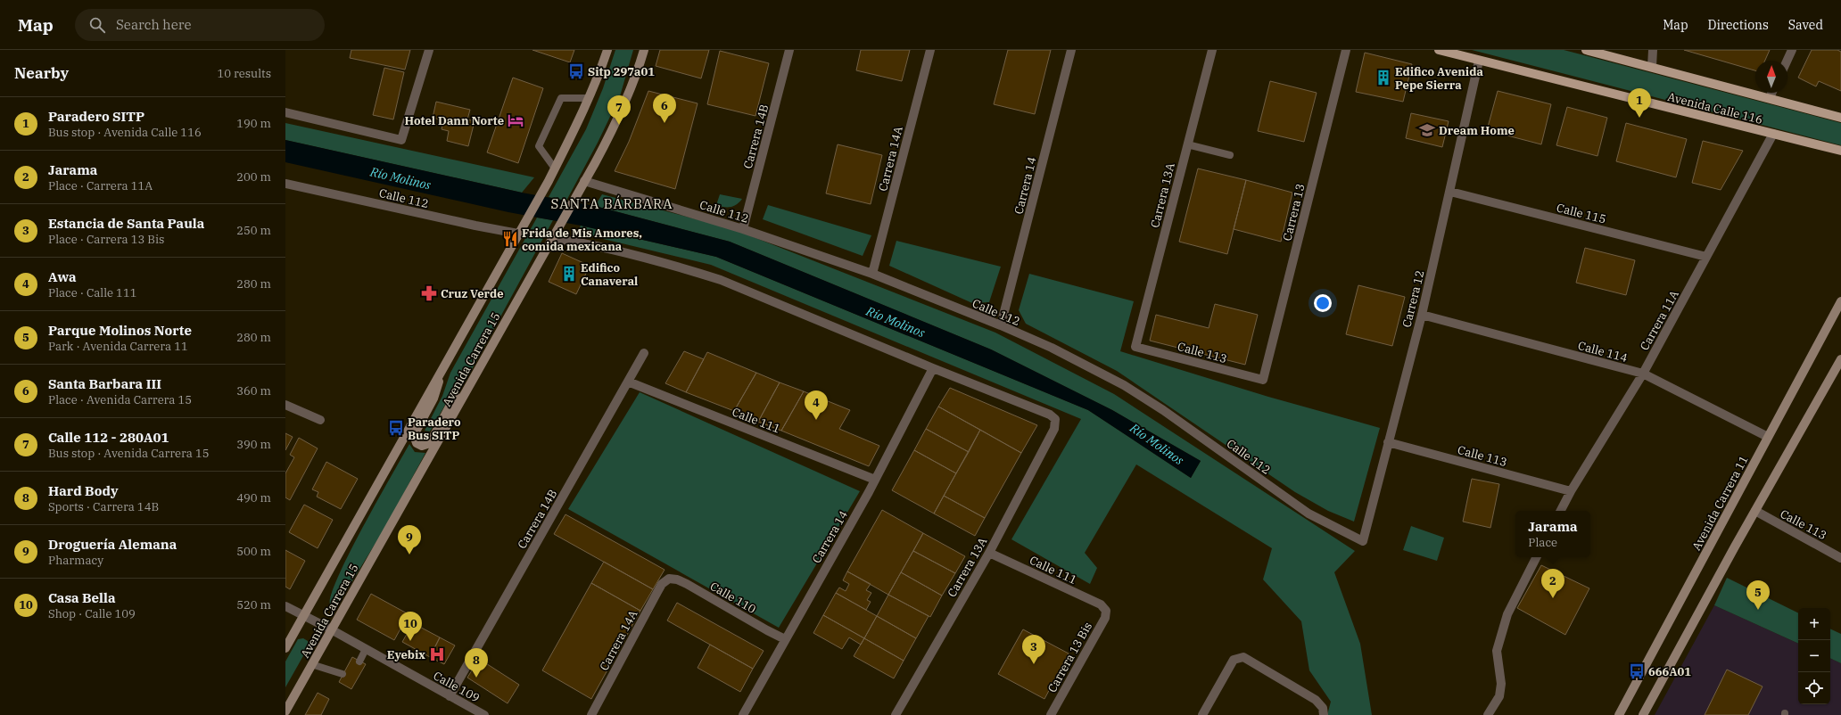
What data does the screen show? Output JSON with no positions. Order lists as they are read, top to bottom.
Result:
{
  "streets": {
    "main road": ["Avenida Calle 116", "Avenida Carrera 15", "Avenida Carrera 11"],
    "street": [
      "Carrera 14B",
      "Carrera 14A",
      "Carrera 14",
      "Carrera 13A",
      "Calle 112",
      "Carrera 13",
      "Calle 115",
      "Carrera 12",
      "Carrera 11A",
      "Calle 114",
      "Calle 113",
      "Calle 111",
      "Calle 110",
      "Carrera 13 Bis",
      "Calle 109"
    ]
  },
  "crossings": [
    ["Avenida Calle 116", "Carrera 12"],
    ["Avenida Calle 116", "Carrera 11A"],
    ["Carrera 14B", "Calle 112"],
    ["Carrera 14B", "Calle 111"],
    ["Carrera 14B", "Calle 109"],
    ["Carrera 14A", "Calle 112"],
    ["Carrera 14A", "Calle 110"],
    ["Carrera 14", "Carrera 13A"],
    ["Carrera 14", "Calle 112"],
    ["Carrera 14", "Calle 111"],
    ["Carrera 14", "Calle 110"],
    ["Carrera 13A", "Calle 113"],
    ["Carrera 13A", "Calle 111"],
    ["Calle 112", "Carrera 12"],
    ["Calle 112", "Avenida Carrera 15"],
    ["Carrera 13", "Calle 113"],
    ["Calle 115", "Carrera 12"],
    ["Calle 115", "Carrera 11A"],
    ["Carrera 12", "Calle 114"],
    ["Carrera 12", "Calle 113"],
    ["Carrera 11A", "Calle 114"],
    ["Carrera 11A", "Calle 113"],
    ["Calle 114", "Avenida Carrera 11"],
    ["Avenida Carrera 15", "Calle 109"],
    ["Calle 111", "Carrera 13 Bis"]
  ],
  "districts": ["SANTA BÁRBARA"],
  "water": ["Río Molinos"],
  "places": {
    "bus stop": ["Sitp 297a01", "Paradero Bus SITP", "666A01"],
    "building": ["Edifico Avenida Pepe Sierra", "Edifico Canaveral"],
    "hotel": ["Hotel Dann Norte"],
    "school or university": ["Dream Home"],
    "restaurant": ["Frida de Mis Amores, comida mexicana"],
    "pharmacy": ["Cruz Verde"],
    "hospital": ["Eyebix"]
  },
  "north": "top",
  "page": {
    "header": "Map",
    "search": "Search here",
    "nav": ["Map", "Directions", "Saved"],
    "heading": ["Nearby", "10 results"],
    "pins": [
      "1",
      "6",
      "7",
      "4",
      "9",
      "2",
      "5",
      "10",
      "3",
      "8"
    ],
    "list": [
      {
        "mark": "1",
        "name": "Paradero SITP",
        "note": "Bus stop · Avenida Calle 116",
        "value": "190 m"
      },
      {
        "mark": "2",
        "name": "Jarama",
        "note": "Place · Carrera 11A",
        "value": "200 m"
      },
      {
        "mark": "3",
        "name": "Estancia de Santa Paula",
        "note": "Place · Carrera 13 Bis",
        "value": "250 m"
      },
      {
        "mark": "4",
        "name": "Awa",
        "note": "Place · Calle 111",
        "value": "280 m"
      },
      {
        "mark": "5",
        "name": "Parque Molinos Norte",
        "note": "Park · Avenida Carrera 11",
        "value": "280 m"
      },
      {
        "mark": "6",
        "name": "Santa Barbara III",
        "note": "Place · Avenida Carrera 15",
        "value": "360 m"
      },
      {
        "mark": "7",
        "name": "Calle 112 - 280A01",
        "note": "Bus stop · Avenida Carrera 15",
        "value": "390 m"
      },
      {
        "mark": "8",
        "name": "Hard Body",
        "note": "Sports · Carrera 14B",
        "value": "490 m"
      },
      {
        "mark": "9",
        "name": "Droguería Alemana",
        "note": "Pharmacy",
        "value": "500 m"
      },
      {
        "mark": "10",
        "name": "Casa Bella",
        "note": "Shop · Calle 109",
        "value": "520 m"
      }
    ],
    "popup": ["Jarama", "Place"],
    "map_buttons": ["+", "−"]
  }
}
